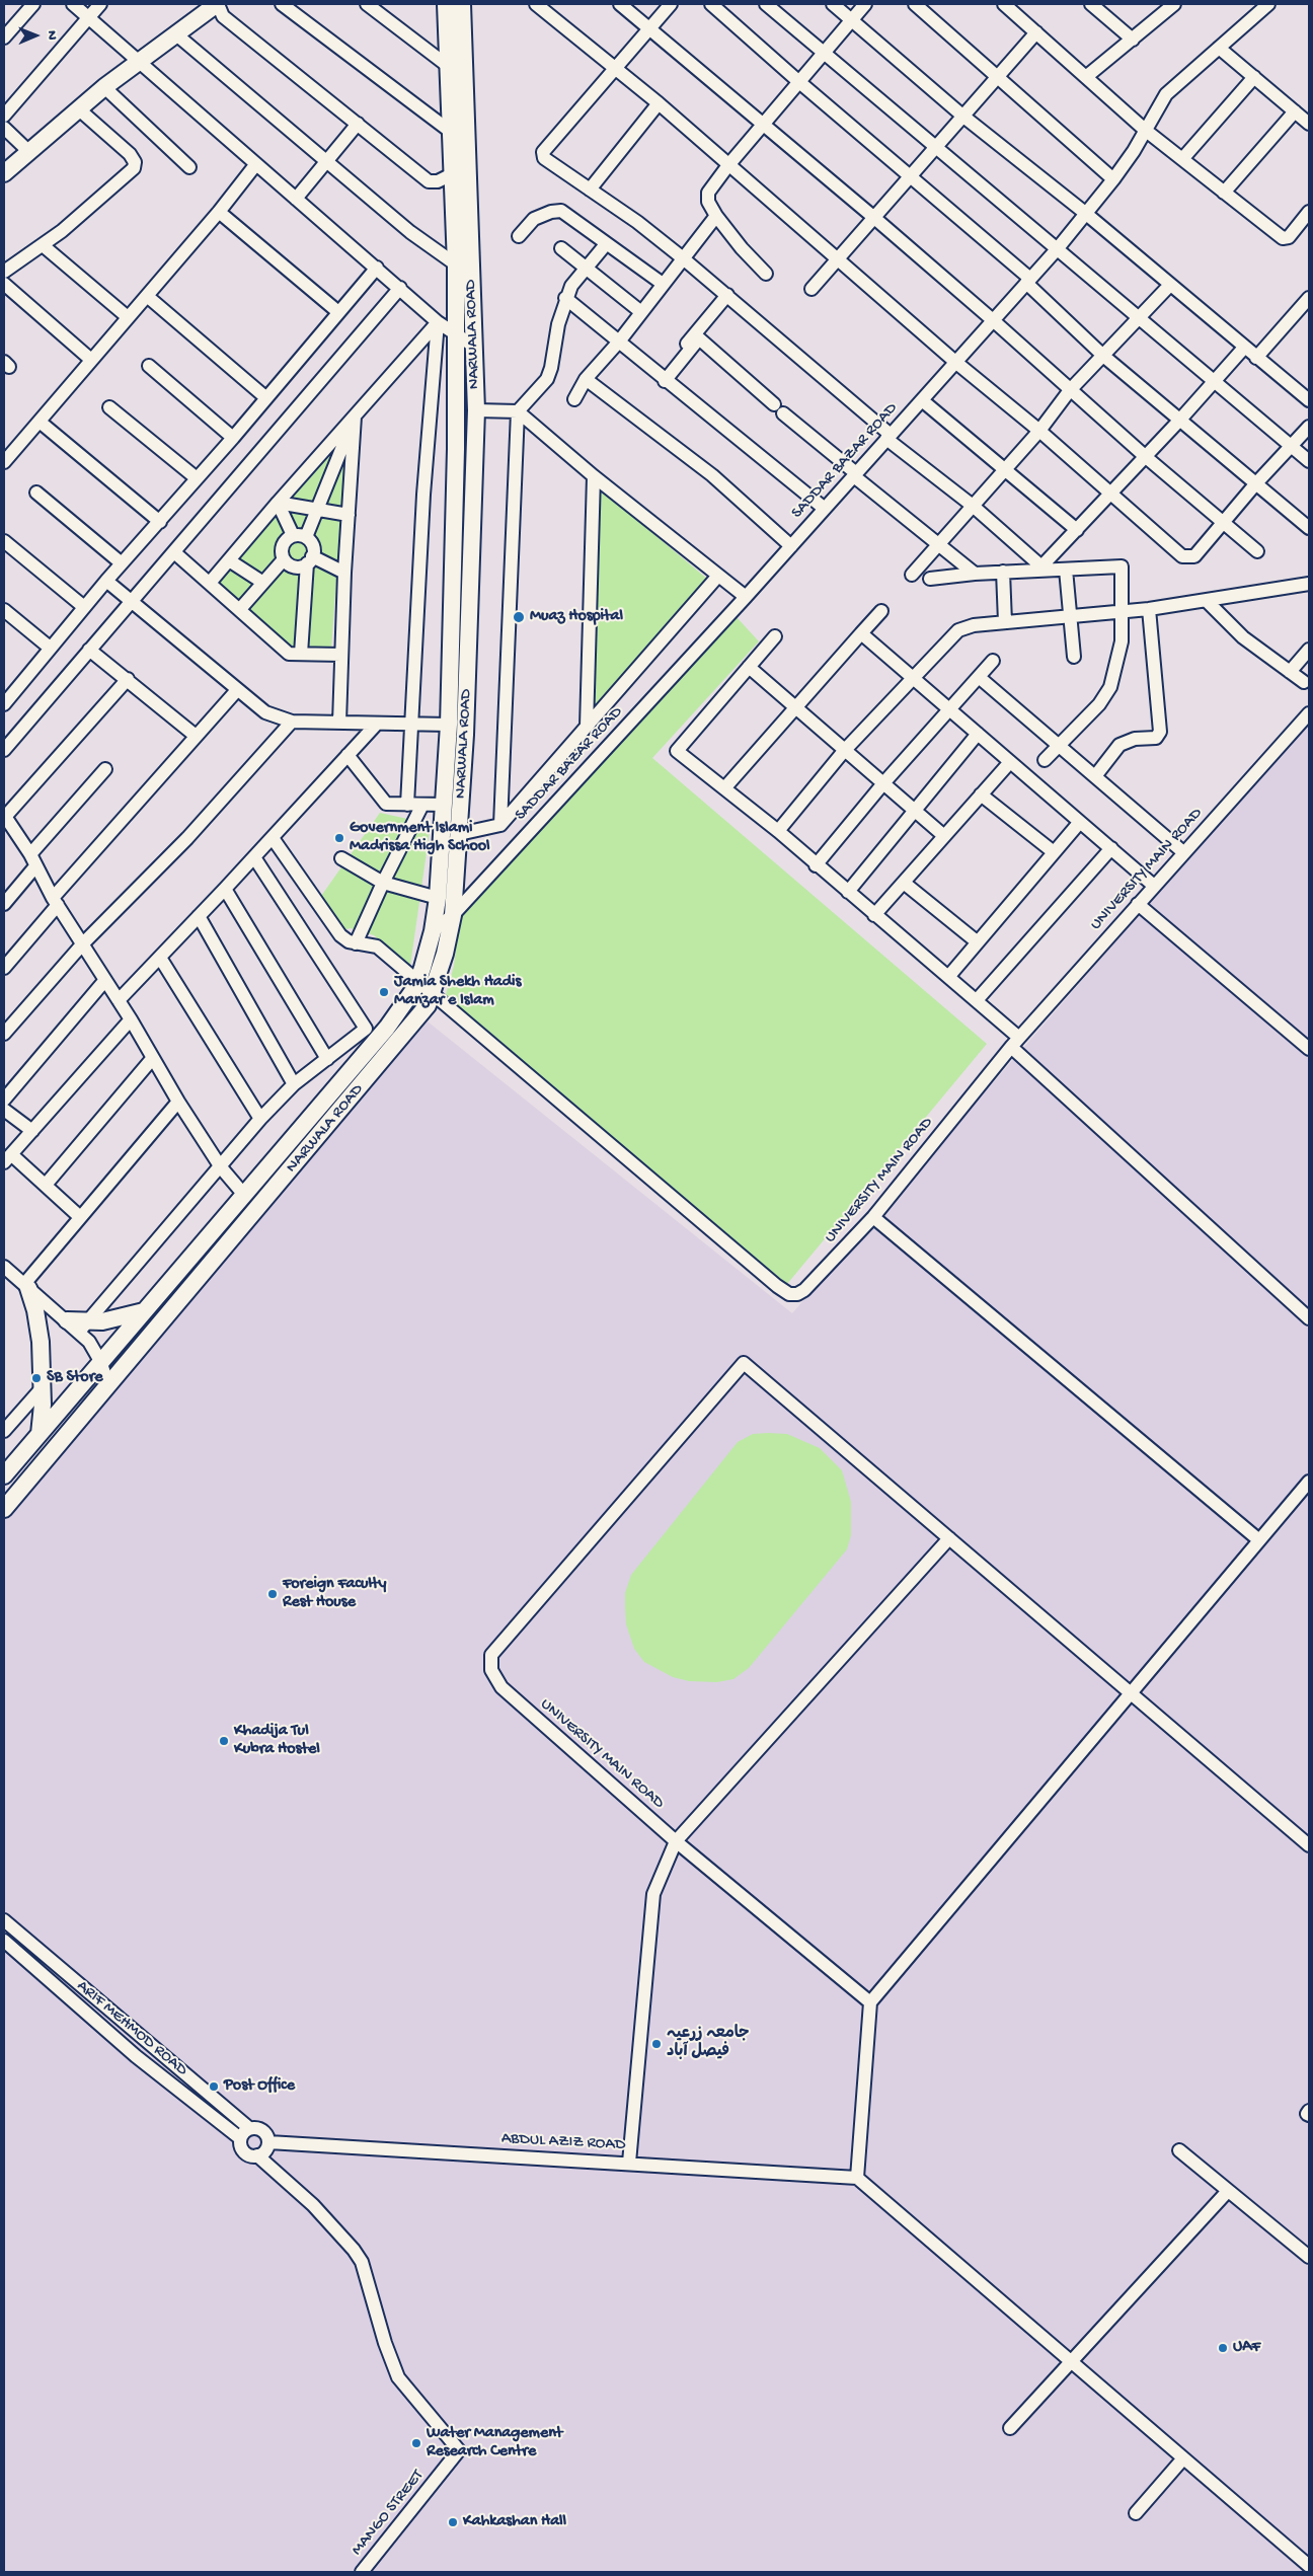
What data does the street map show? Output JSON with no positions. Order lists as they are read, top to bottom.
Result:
{
  "streets": {
    "main road": ["NARWALA ROAD"],
    "street": [
      "SADDAR BAZAR ROAD",
      "UNIVERSITY MAIN ROAD",
      "ARIF MEHMOD ROAD",
      "ABDUL AZIZ ROAD",
      "MANGO STREET"
    ]
  },
  "crossings": [
    ["NARWALA ROAD", "SADDAR BAZAR ROAD"],
    ["NARWALA ROAD", "UNIVERSITY MAIN ROAD"],
    ["ARIF MEHMOD ROAD", "ABDUL AZIZ ROAD"],
    ["ARIF MEHMOD ROAD", "MANGO STREET"],
    ["ABDUL AZIZ ROAD", "MANGO STREET"]
  ],
  "places": [
    "Muaz Hospital",
    "Government Islami Madrissa High School",
    "Jamia Shekh Hadis Manzar e Islam",
    "SB Store",
    "Foreign Faculty Rest House",
    "Khadija Tul Kubra Hostel",
    "جامعہ زرعیہ فیصل آباد",
    "Post Office",
    "UAF",
    "Water Management Research Centre",
    "Kahkashan Hall"
  ],
  "north": "right"
}
